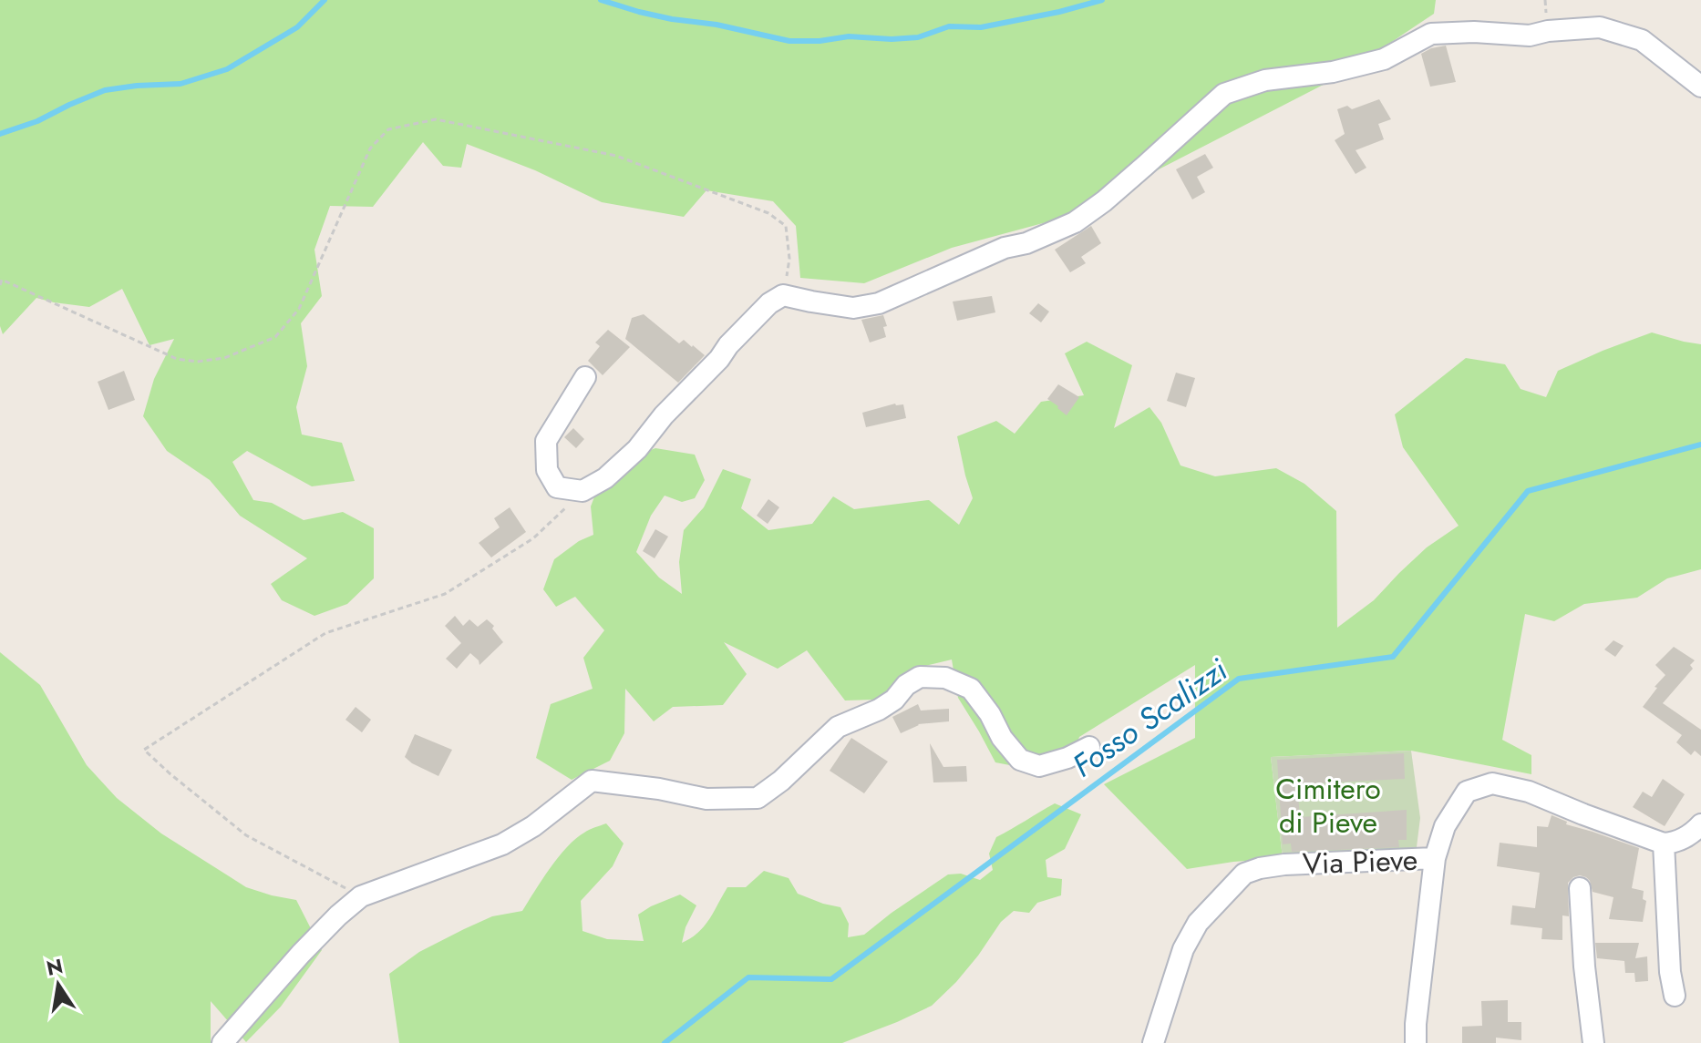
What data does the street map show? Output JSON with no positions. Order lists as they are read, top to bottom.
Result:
{
  "streets": {
    "street": ["Via Pieve"]
  },
  "water": ["Fosso Scalizzi"],
  "parks": ["Cimitero di Pieve"],
  "north": "top"
}
